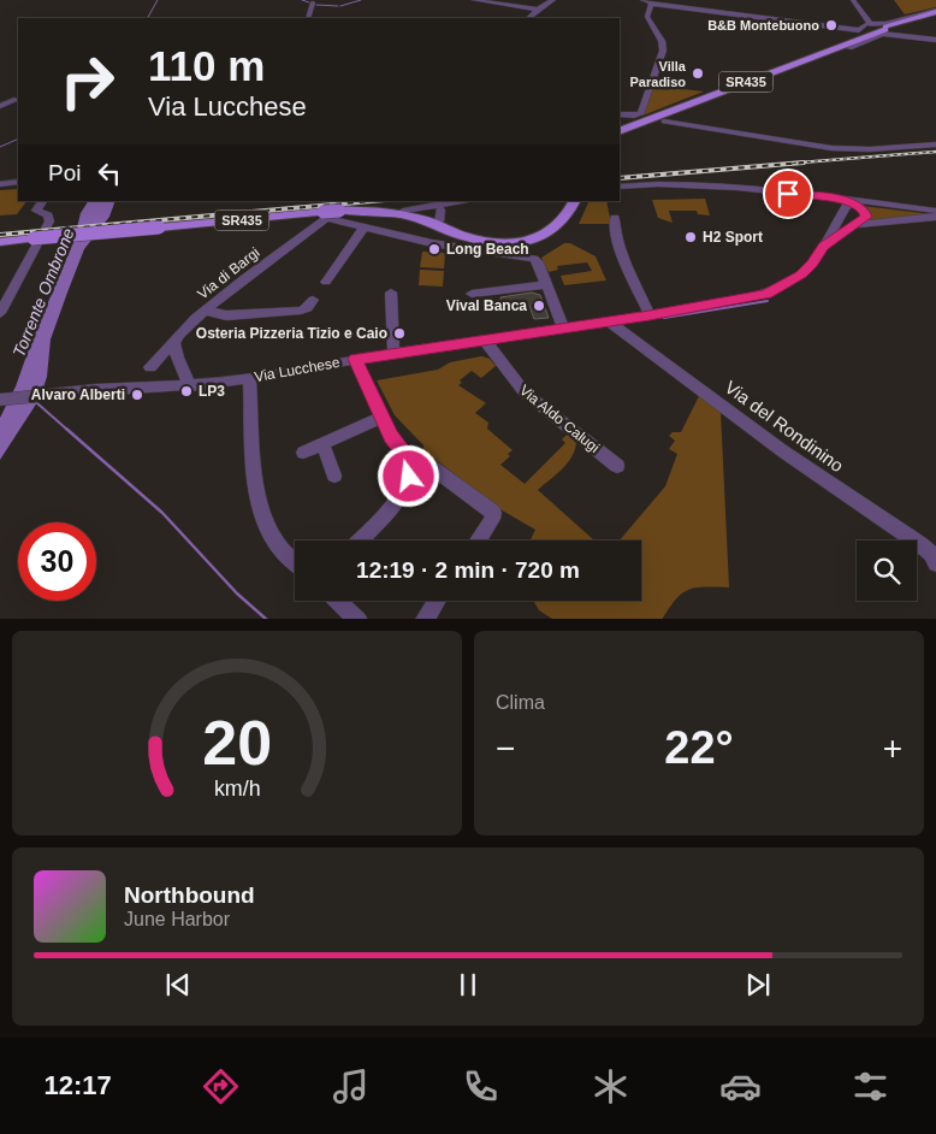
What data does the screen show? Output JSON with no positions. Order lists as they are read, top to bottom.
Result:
{
  "streets": {
    "main road": ["SR435"],
    "street": [
      "Via di Bargi",
      "Via Lucchese",
      "Via Aldo Calugi",
      "Via del Rondinino"
    ]
  },
  "crossings": [
    ["SR435", "Via di Bargi"],
    ["Via Lucchese", "Via Aldo Calugi"],
    ["Via Lucchese", "Via del Rondinino"]
  ],
  "water": ["Torrente Ombrone"],
  "places": [
    "B&B Montebuono",
    "Villa Paradiso",
    "H2 Sport",
    "Long Beach",
    "Vival Banca",
    "Osteria Pizzeria Tizio e Caio",
    "LP3",
    "Alvaro Alberti"
  ],
  "page": {
    "turn": ["110 m", "Via Lucchese"],
    "then": "Poi",
    "limit": "30",
    "trip": "12:19 · 2 min · 720 m",
    "tile": "Clima",
    "heat": ["−", "22°", "+"],
    "song": ["Northbound", "June Harbor"],
    "tabs": "12:17",
    "gauge": ["20", "km/h"]
  }
}
